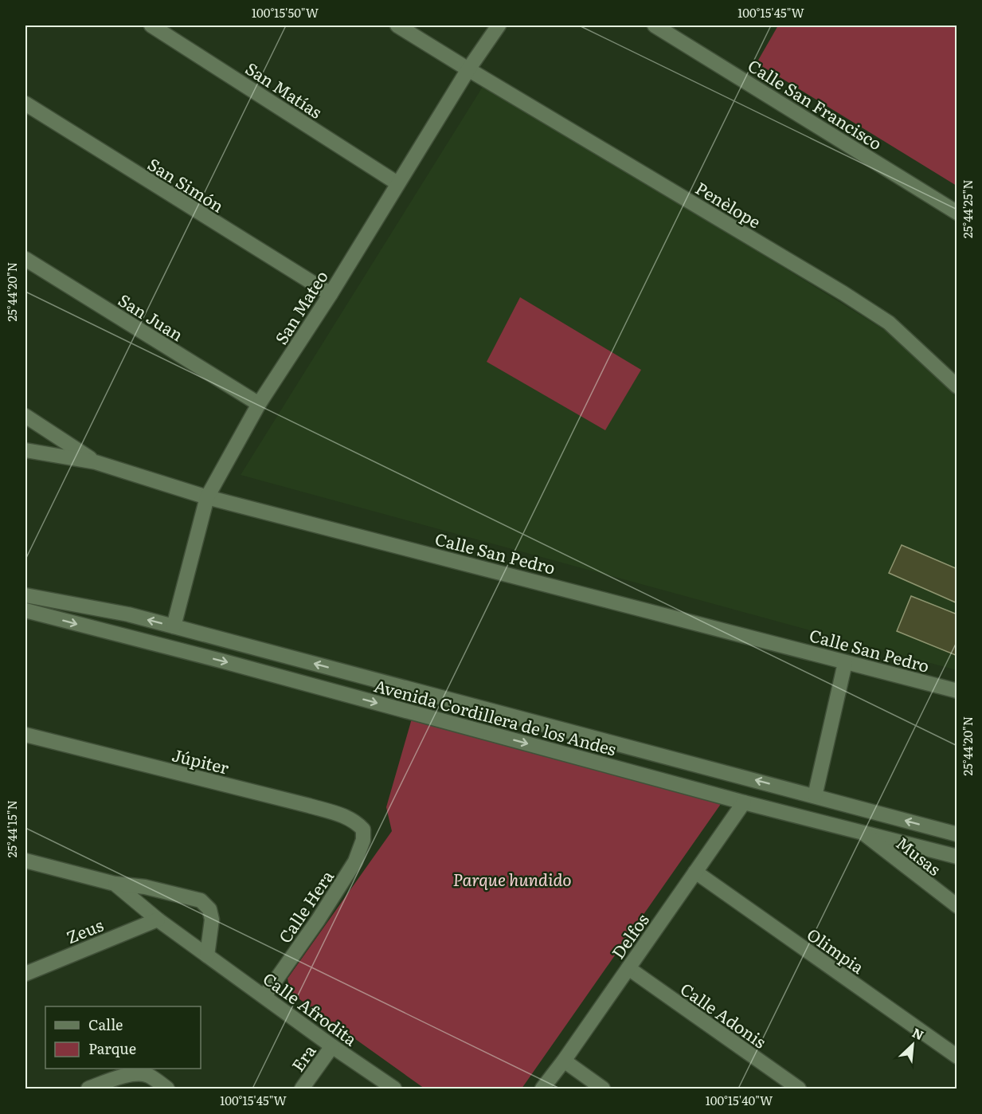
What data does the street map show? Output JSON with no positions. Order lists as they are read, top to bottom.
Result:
{
  "streets": {
    "street": [
      "San Matías",
      "Calle San Francisco",
      "San Simón",
      "Penèlope",
      "San Mateo",
      "San Juan",
      "Calle San Pedro",
      "Avenida Cordillera de los Andes",
      "Júpiter",
      "Musas",
      "Calle Hera",
      "Zeus",
      "Delfos",
      "Olimpia",
      "Calle Afrodita",
      "Calle Adonis",
      "Era"
    ]
  },
  "crossings": [
    ["San Matías", "San Mateo"],
    ["San Simón", "San Mateo"],
    ["Penèlope", "San Mateo"],
    ["San Mateo", "San Juan"],
    ["San Mateo", "Calle San Pedro"],
    ["San Mateo", "Avenida Cordillera de los Andes"],
    ["Avenida Cordillera de los Andes", "Musas"],
    ["Avenida Cordillera de los Andes", "Delfos"],
    ["Júpiter", "Calle Hera"],
    ["Calle Hera", "Calle Afrodita"],
    ["Zeus", "Calle Afrodita"],
    ["Delfos", "Olimpia"],
    ["Delfos", "Calle Adonis"],
    ["Calle Afrodita", "Era"]
  ],
  "parks": ["Parque hundido"],
  "legend": ["Calle", "Parque"],
  "north": "top right",
  "coordinates": [
    "100°15'50\"W",
    "100°15'45\"W",
    "25°44'25\"N",
    "25°44'20\"N",
    "25°44'15\"N",
    "100°15'40\"W"
  ]
}
